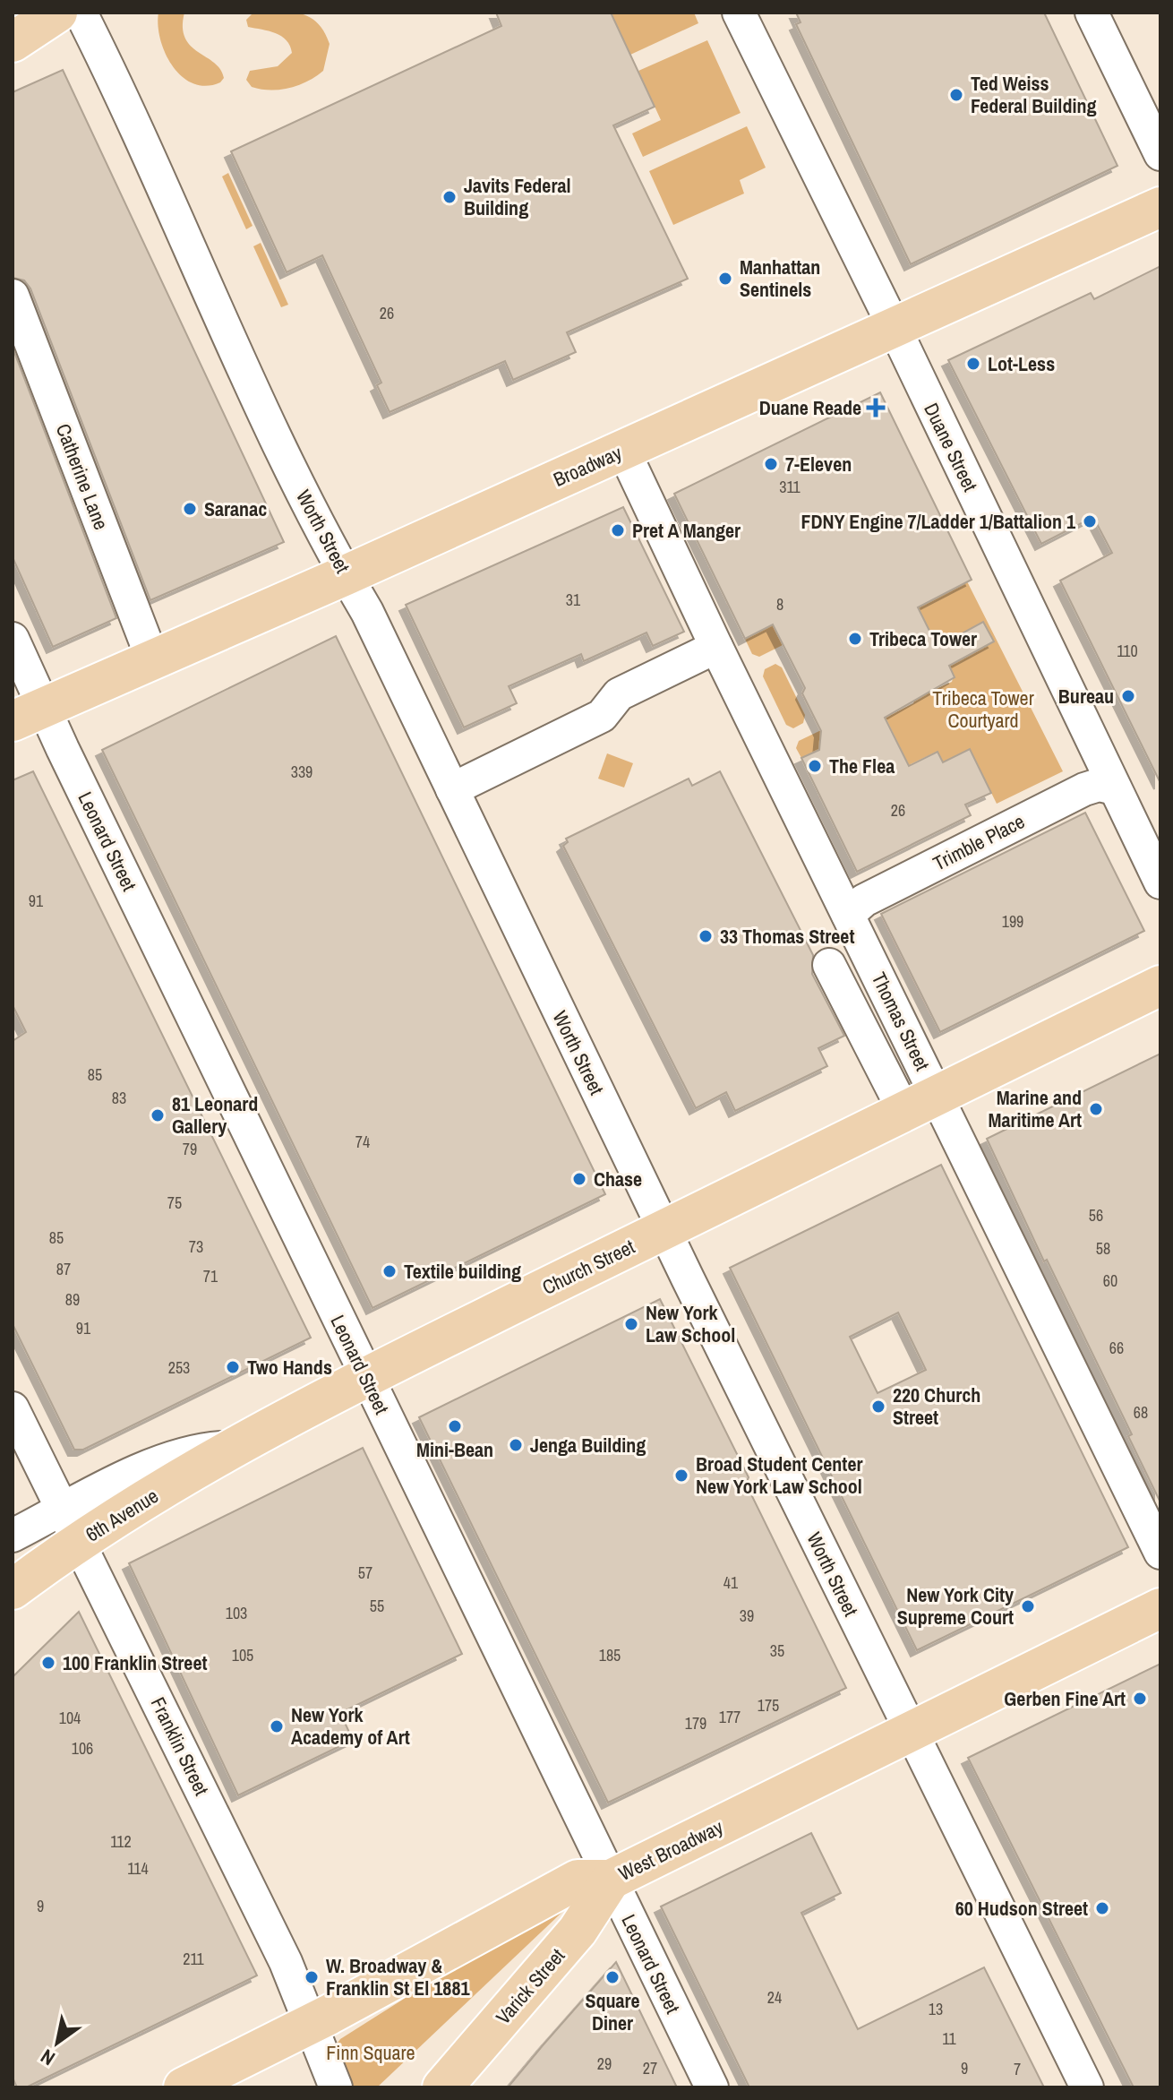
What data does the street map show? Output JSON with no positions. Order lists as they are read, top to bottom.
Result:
{
  "streets": {
    "main road": [
      "Broadway",
      "Church Street",
      "6th Avenue",
      "West Broadway",
      "Varick Street"
    ],
    "street": [
      "Duane Street",
      "Catherine Lane",
      "Worth Street",
      "Leonard Street",
      "Trimble Place",
      "Thomas Street",
      "Franklin Street"
    ]
  },
  "crossings": [
    ["Duane Street", "Broadway"],
    ["Duane Street", "Trimble Place"],
    ["Broadway", "Catherine Lane"],
    ["Broadway", "Worth Street"],
    ["Broadway", "Leonard Street"],
    ["Broadway", "Thomas Street"],
    ["Worth Street", "Church Street"],
    ["Worth Street", "West Broadway"],
    ["Leonard Street", "Church Street"],
    ["Leonard Street", "West Broadway"],
    ["Leonard Street", "Varick Street"],
    ["Trimble Place", "Thomas Street"],
    ["Thomas Street", "Church Street"],
    ["Church Street", "6th Avenue"],
    ["6th Avenue", "Franklin Street"],
    ["Franklin Street", "West Broadway"],
    ["West Broadway", "Varick Street"]
  ],
  "parks": ["Tribeca Tower Courtyard", "Finn Square"],
  "places": {
    "other": [
      "Ted Weiss Federal Building",
      "Javits Federal Building",
      "Manhattan Sentinels",
      "Lot-Less",
      "7-Eleven",
      "Saranac",
      "FDNY Engine 7/Ladder 1/Battalion 1",
      "Pret A Manger",
      "Tribeca Tower",
      "Bureau",
      "The Flea",
      "33 Thomas Street",
      "Marine and Maritime Art",
      "81 Leonard Gallery",
      "Chase",
      "Textile building",
      "New York Law School",
      "Two Hands",
      "220 Church Street",
      "Mini-Bean",
      "Jenga Building",
      "Broad Student Center New York Law School",
      "New York City Supreme Court",
      "100 Franklin Street",
      "Gerben Fine Art",
      "New York Academy of Art",
      "60 Hudson Street",
      "W. Broadway & Franklin St El 1881",
      "Square Diner"
    ],
    "health": ["Duane Reade"]
  },
  "house_numbers": [
    "26",
    "311",
    "31",
    "8",
    "110",
    "339",
    "26",
    "91",
    "199",
    "85",
    "83",
    "74",
    "79",
    "75",
    "56",
    "85",
    "73",
    "58",
    "87",
    "71",
    "60",
    "89",
    "91",
    "66",
    "253",
    "68",
    "57",
    "41",
    "55",
    "103",
    "39",
    "35",
    "105",
    "185",
    "175",
    "177",
    "104",
    "179",
    "106",
    "112",
    "114",
    "9",
    "211",
    "24",
    "13",
    "11",
    "29",
    "27",
    "9",
    "7"
  ],
  "north": "bottom left"
}
